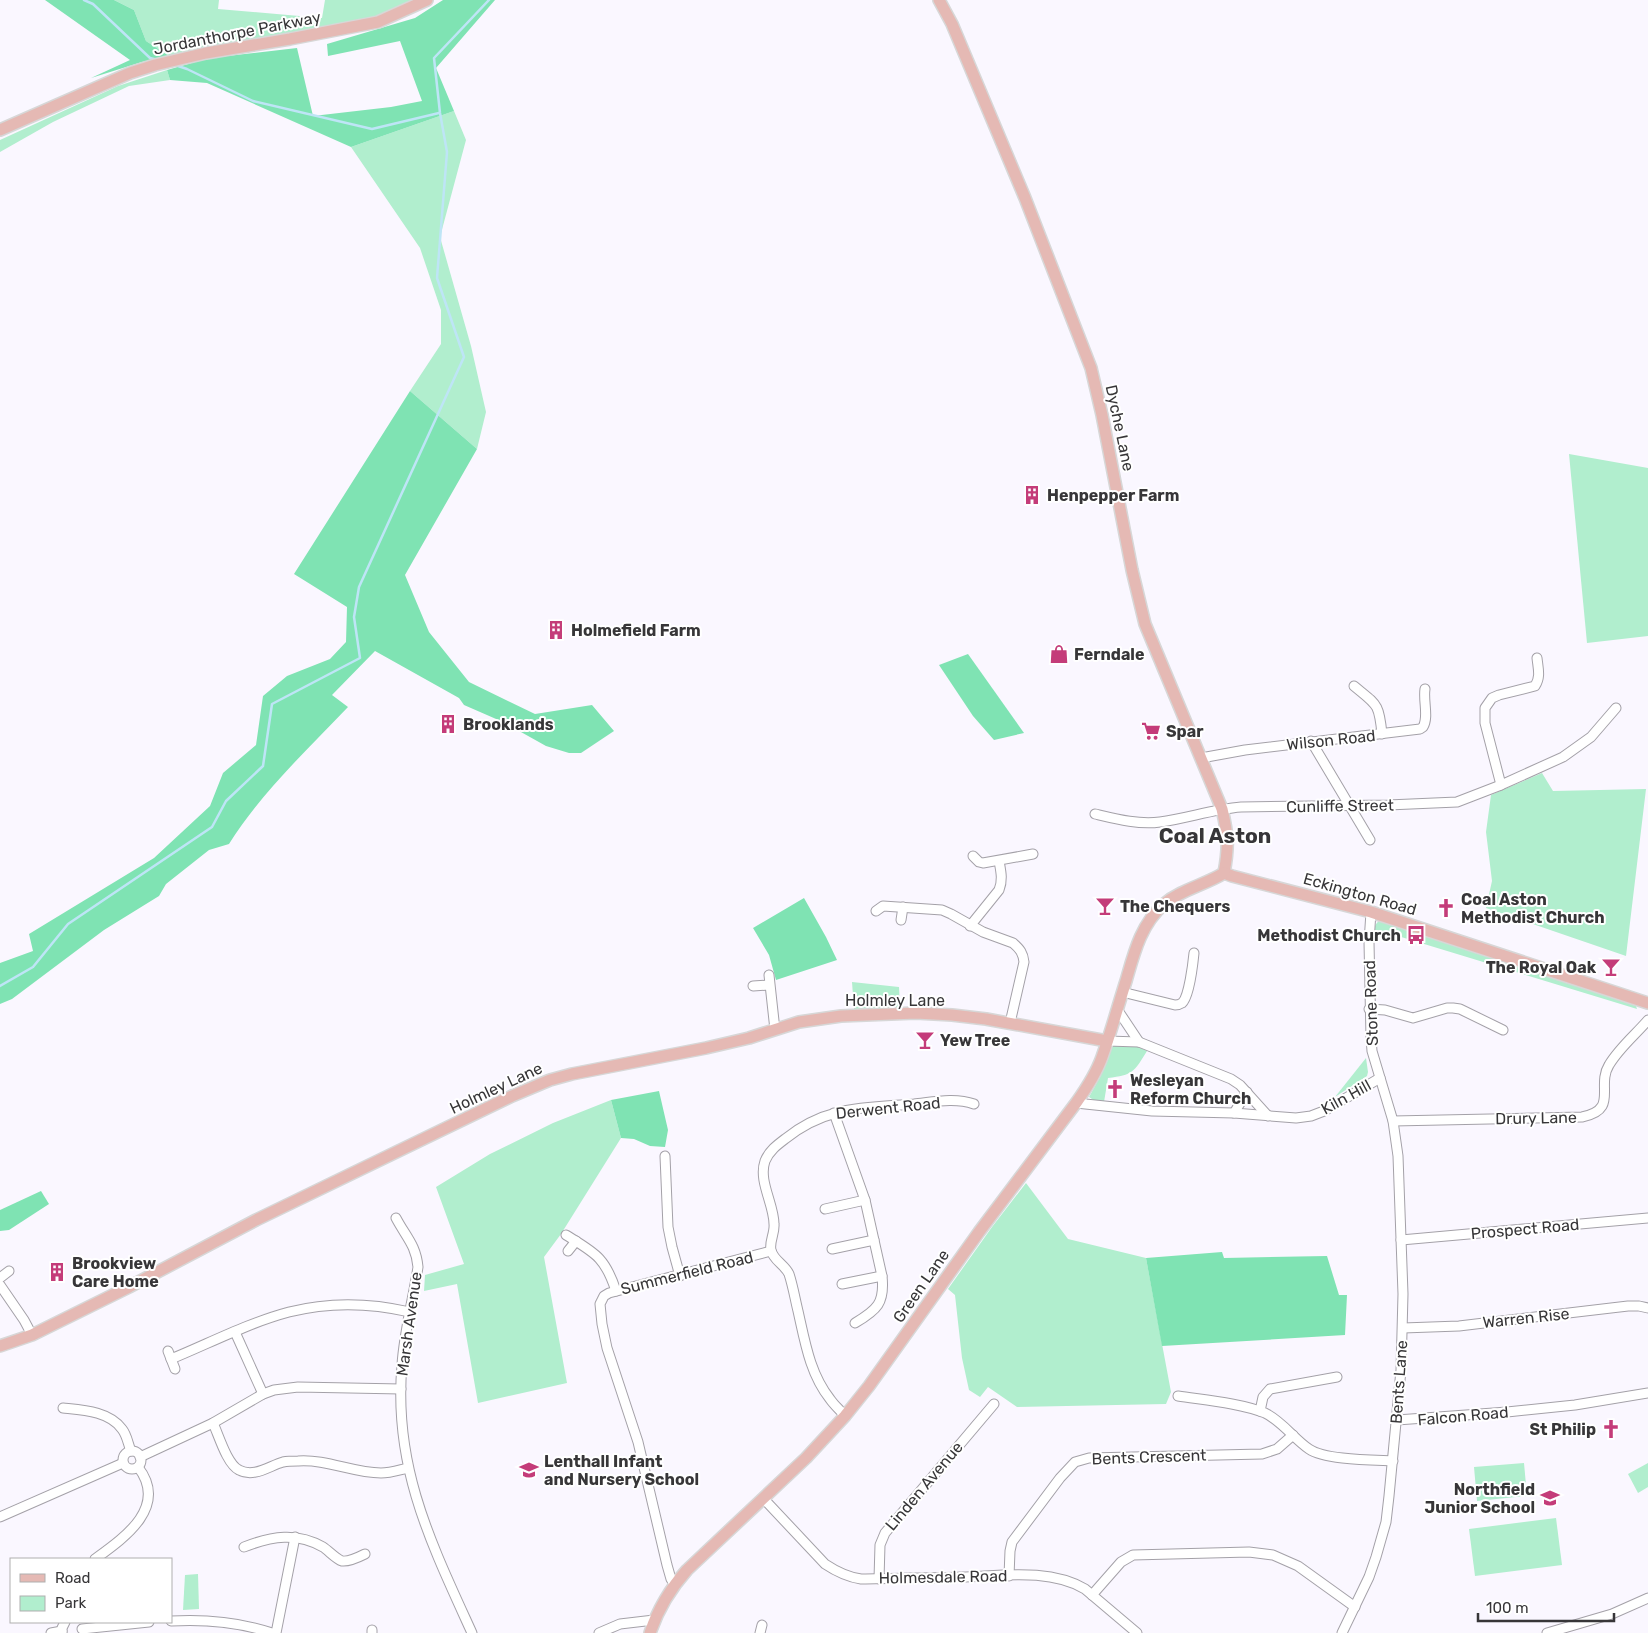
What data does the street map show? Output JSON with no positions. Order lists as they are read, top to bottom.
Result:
{
  "streets": {
    "main road": [
      "Jordanthorpe Parkway",
      "Dyche Lane",
      "Eckington Road",
      "Holmley Lane",
      "Green Lane"
    ],
    "street": [
      "Wilson Road",
      "Cunliffe Street",
      "Stone Road",
      "Kiln Hill",
      "Derwent Road",
      "Drury Lane",
      "Prospect Road",
      "Summerfield Road",
      "Warren Rise",
      "Marsh Avenue",
      "Bents Lane",
      "Falcon Road",
      "Bents Crescent",
      "Linden Avenue",
      "Holmesdale Road"
    ]
  },
  "crossings": [
    ["Dyche Lane", "Wilson Road"],
    ["Dyche Lane", "Cunliffe Street"],
    ["Dyche Lane", "Eckington Road"],
    ["Dyche Lane", "Green Lane"],
    ["Eckington Road", "Stone Road"],
    ["Eckington Road", "Green Lane"],
    ["Holmley Lane", "Green Lane"],
    ["Stone Road", "Kiln Hill"],
    ["Stone Road", "Drury Lane"],
    ["Stone Road", "Bents Lane"],
    ["Kiln Hill", "Green Lane"],
    ["Derwent Road", "Summerfield Road"],
    ["Drury Lane", "Bents Lane"],
    ["Prospect Road", "Bents Lane"],
    ["Summerfield Road", "Green Lane"],
    ["Green Lane", "Holmesdale Road"],
    ["Warren Rise", "Bents Lane"],
    ["Bents Lane", "Falcon Road"],
    ["Bents Crescent", "Holmesdale Road"],
    ["Linden Avenue", "Holmesdale Road"]
  ],
  "districts": ["Coal Aston"],
  "places": {
    "building": [
      "Henpepper Farm",
      "Holmefield Farm",
      "Brooklands",
      "Brookview Care Home"
    ],
    "shop": ["Ferndale"],
    "supermarket": ["Spar"],
    "bar": ["The Chequers", "The Royal Oak", "Yew Tree"],
    "church": ["Coal Aston Methodist Church", "Wesleyan Reform Church", "St Philip"],
    "bus stop": ["Methodist Church"],
    "school or university": ["Lenthall Infant and Nursery School", "Northfield Junior School"]
  },
  "legend": ["Road", "Park"],
  "scale_bar": "100 m"
}
